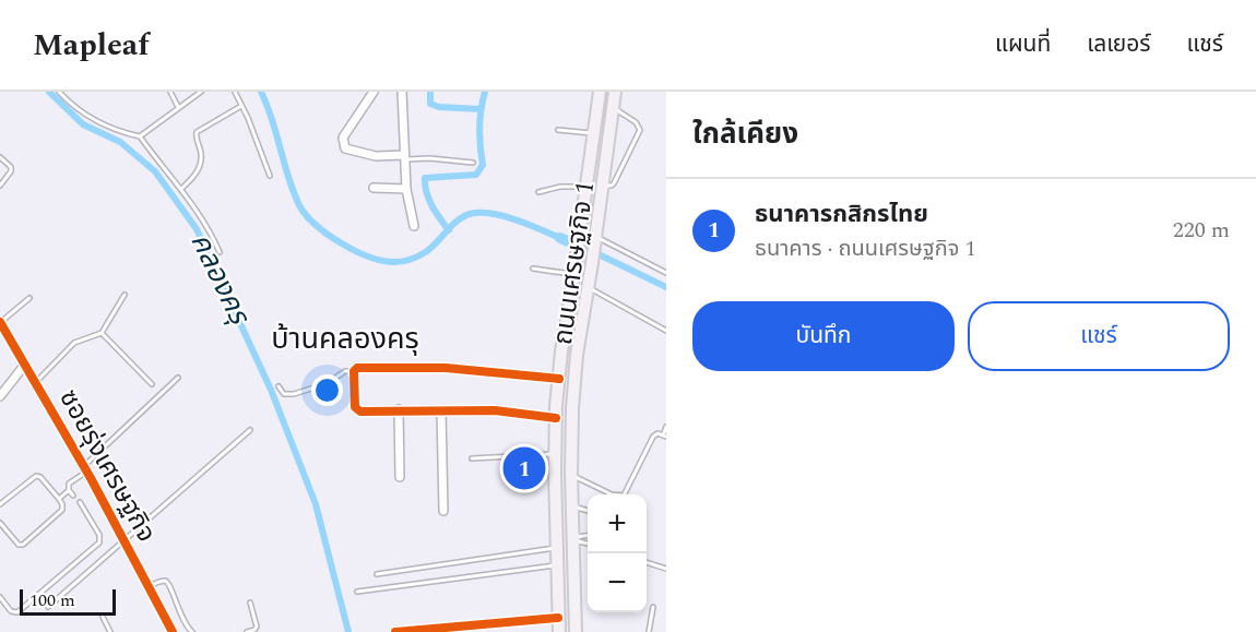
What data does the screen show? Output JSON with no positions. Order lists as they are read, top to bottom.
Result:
{
  "streets": {
    "main road": ["ถนนเศรษฐกิจ 1"],
    "street": ["ซอยรุ่งเศรษฐกิจ"]
  },
  "districts": ["บ้านคลองครุ"],
  "water": ["คลองครุ"],
  "scale_bar": "100 m",
  "page": {
    "header": "Mapleaf",
    "nav": ["แผนที่", "เลเยอร์", "แชร์"],
    "heading": "ใกล้เคียง",
    "list": [
      {
        "mark": "1",
        "name": "ธนาคารกสิกรไทย",
        "note": "ธนาคาร · ถนนเศรษฐกิจ 1",
        "value": "220 m"
      }
    ],
    "buttons": ["บันทึก", "แชร์"],
    "pins": "1",
    "map_buttons": ["+", "−"],
    "scale": "100 m"
  }
}
